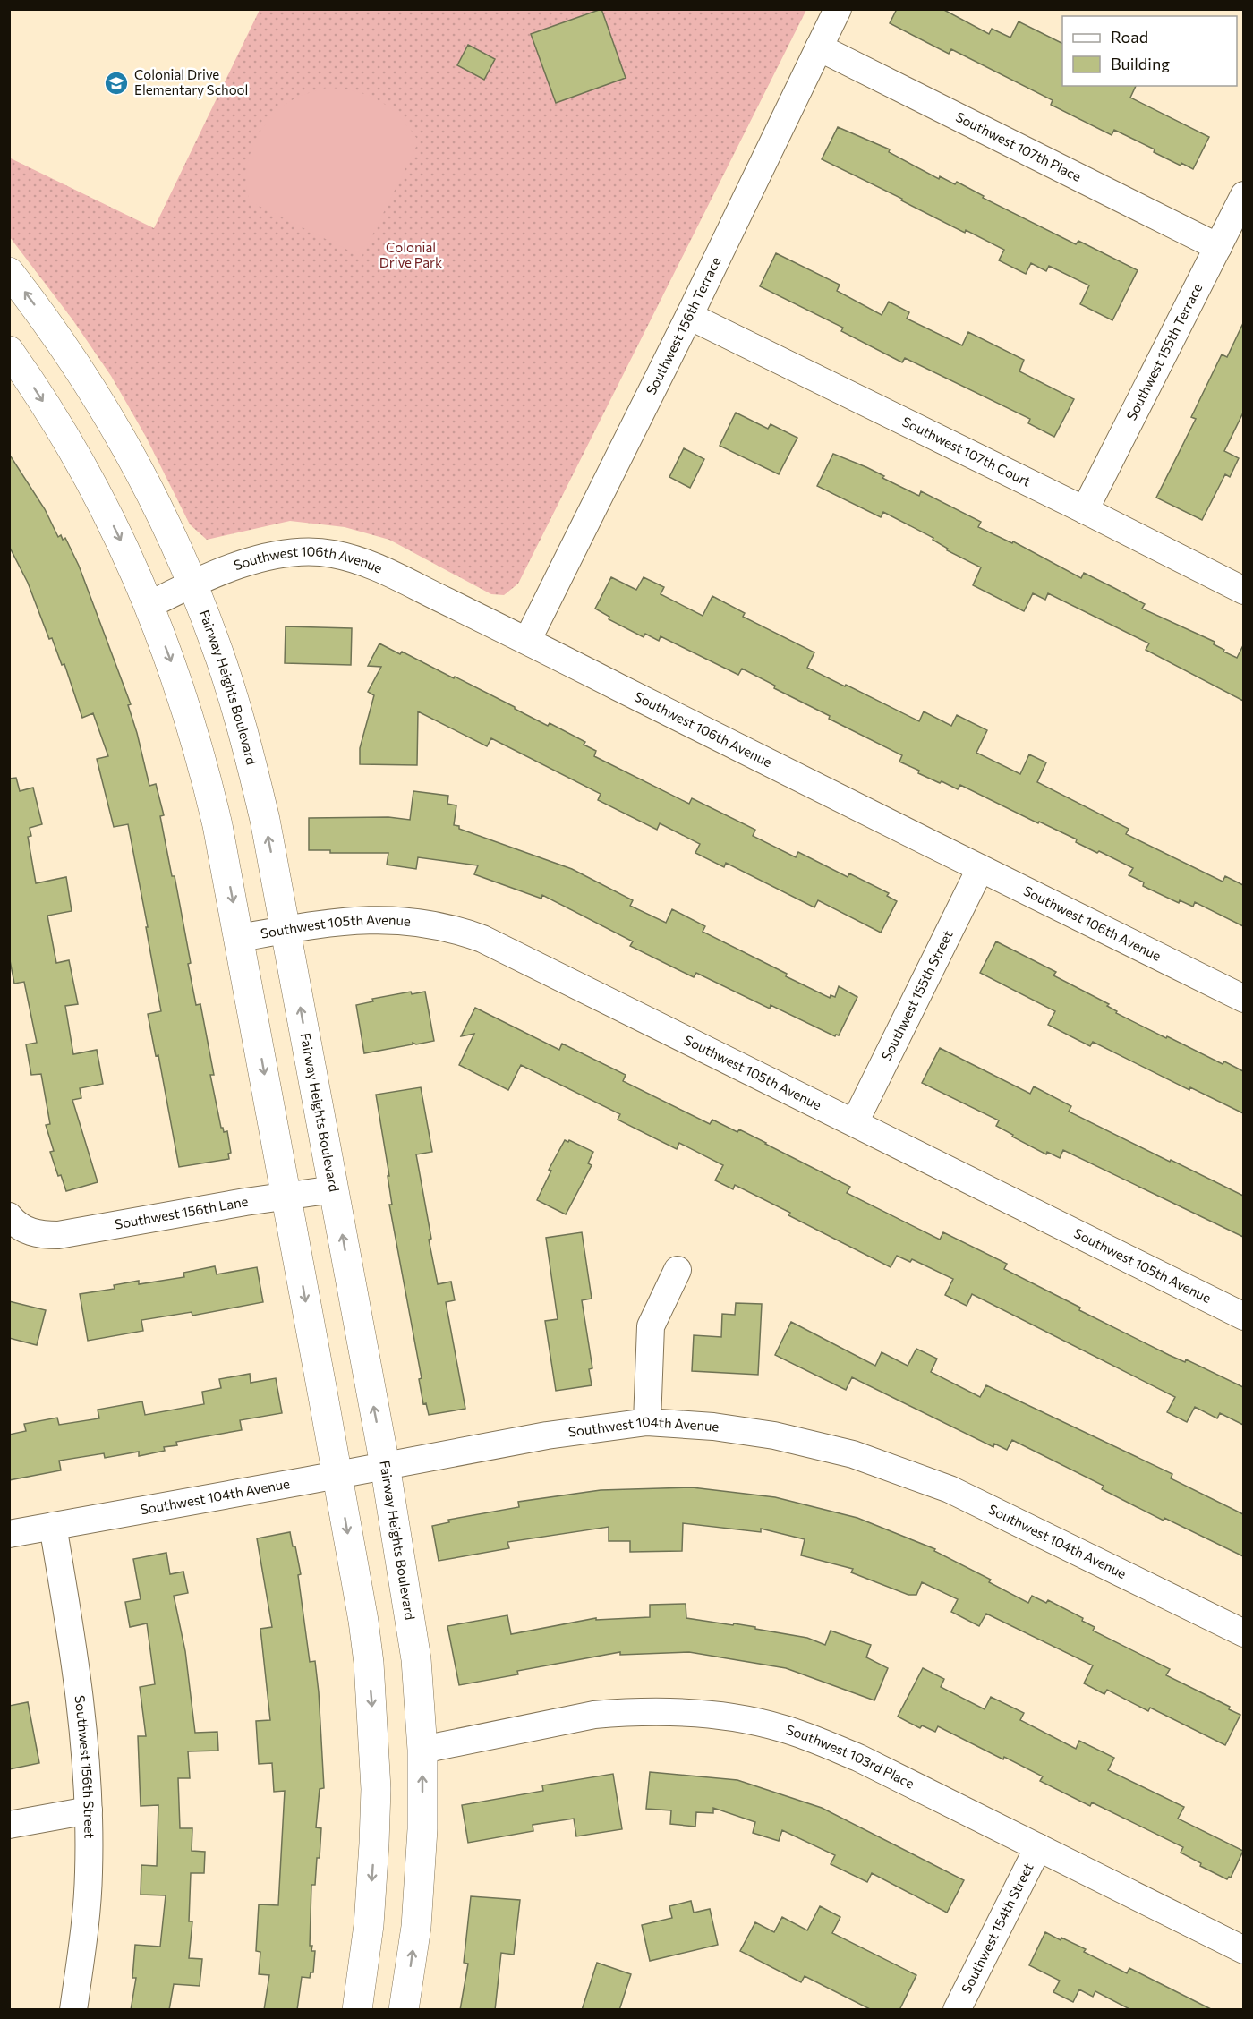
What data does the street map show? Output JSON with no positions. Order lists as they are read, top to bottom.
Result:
{
  "streets": {
    "street": [
      "Southwest 107th Place",
      "Southwest 156th Terrace",
      "Southwest 155th Terrace",
      "Southwest 107th Court",
      "Southwest 106th Avenue",
      "Fairway Heights Boulevard",
      "Southwest 105th Avenue",
      "Southwest 155th Street",
      "Southwest 156th Lane",
      "Southwest 104th Avenue",
      "Southwest 103rd Place",
      "Southwest 156th Street",
      "Southwest 154th Street"
    ]
  },
  "crossings": [
    ["Southwest 107th Place", "Southwest 156th Terrace"],
    ["Southwest 107th Place", "Southwest 155th Terrace"],
    ["Southwest 156th Terrace", "Southwest 107th Court"],
    ["Southwest 156th Terrace", "Southwest 106th Avenue"],
    ["Southwest 155th Terrace", "Southwest 107th Court"],
    ["Southwest 106th Avenue", "Fairway Heights Boulevard"],
    ["Southwest 106th Avenue", "Southwest 155th Street"],
    ["Fairway Heights Boulevard", "Southwest 105th Avenue"],
    ["Fairway Heights Boulevard", "Southwest 156th Lane"],
    ["Fairway Heights Boulevard", "Southwest 104th Avenue"],
    ["Fairway Heights Boulevard", "Southwest 103rd Place"],
    ["Southwest 105th Avenue", "Southwest 155th Street"],
    ["Southwest 104th Avenue", "Southwest 156th Street"],
    ["Southwest 103rd Place", "Southwest 154th Street"]
  ],
  "parks": ["Colonial Drive Park"],
  "places": {
    "school or university": ["Colonial Drive Elementary School"]
  },
  "legend": ["Road", "Building"]
}
